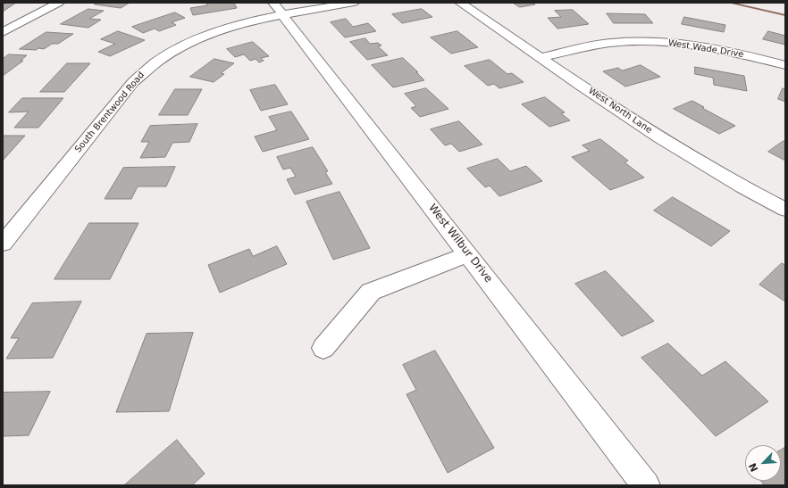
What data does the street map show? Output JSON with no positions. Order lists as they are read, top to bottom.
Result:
{
  "streets": {
    "street": [
      "West Wade Drive",
      "West North Lane",
      "South Brentwood Road",
      "West Wilbur Drive"
    ]
  },
  "crossings": [
    ["West Wade Drive", "West North Lane"],
    ["South Brentwood Road", "West Wilbur Drive"]
  ],
  "north": "bottom left"
}
